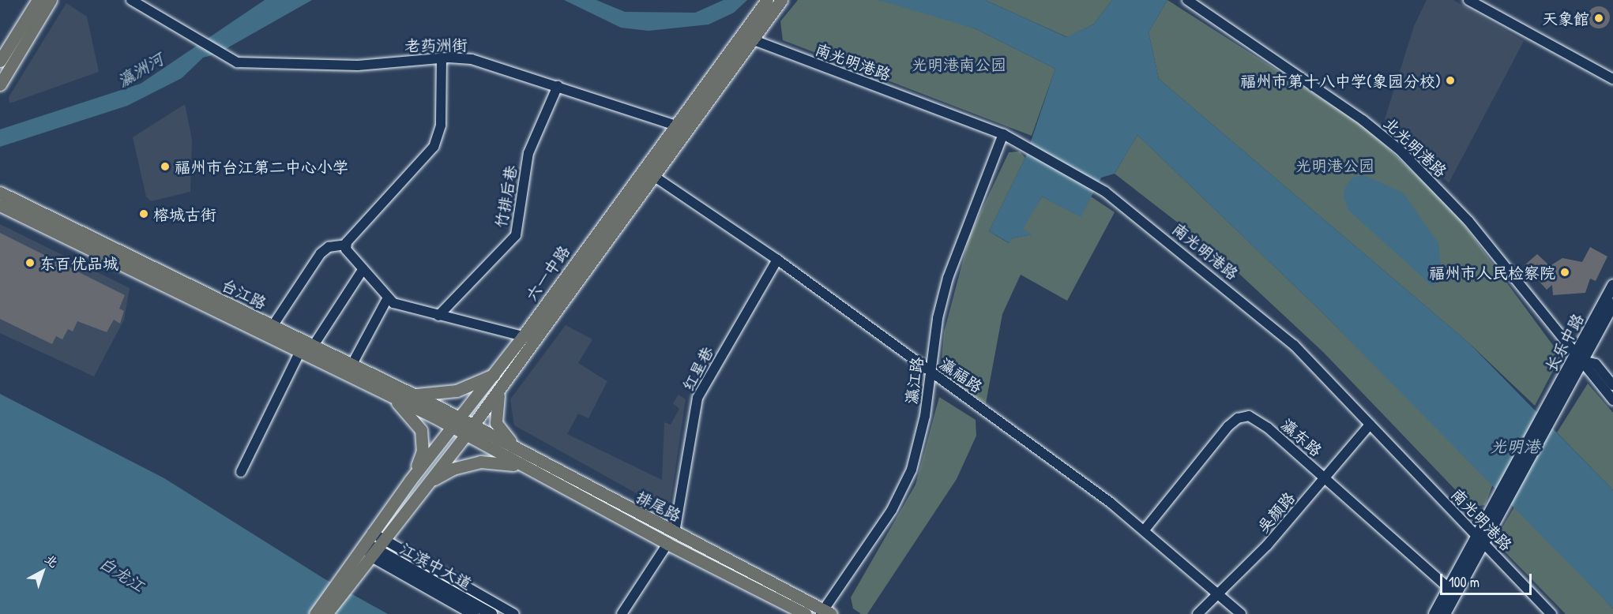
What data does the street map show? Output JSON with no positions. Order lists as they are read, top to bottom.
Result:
{
  "streets": {
    "main road": [
      "六一中路",
      "台江路",
      "长乐中路",
      "排尾路",
      "江滨中大道"
    ],
    "street": [
      "老药洲街",
      "南光明港路",
      "北光明港路",
      "竹排后巷",
      "红星巷",
      "瀛福路",
      "瀛江路",
      "瀛东路",
      "吴颜路"
    ]
  },
  "crossings": [
    ["老药洲街", "竹排后巷"],
    ["老药洲街", "六一中路"],
    ["南光明港路", "六一中路"],
    ["南光明港路", "瀛江路"],
    ["南光明港路", "吴颜路"],
    ["北光明港路", "长乐中路"],
    ["六一中路", "台江路"],
    ["六一中路", "瀛福路"],
    ["六一中路", "排尾路"],
    ["六一中路", "江滨中大道"],
    ["台江路", "排尾路"],
    ["红星巷", "瀛福路"],
    ["红星巷", "排尾路"],
    ["瀛福路", "瀛江路"],
    ["瀛福路", "瀛东路"],
    ["瀛福路", "吴颜路"],
    ["瀛江路", "排尾路"],
    ["瀛东路", "吴颜路"]
  ],
  "water": ["瀛洲河", "光明港", "白龙江"],
  "parks": ["光明港南公园", "光明港公园"],
  "places": [
    "天象館",
    "福州市第十八中学(象园分校)",
    "福州市台江第二中心小学",
    "榕城古街",
    "东百优品城",
    "福州市人民检察院"
  ],
  "scale_bar": "100 m",
  "north": "top right"
}
